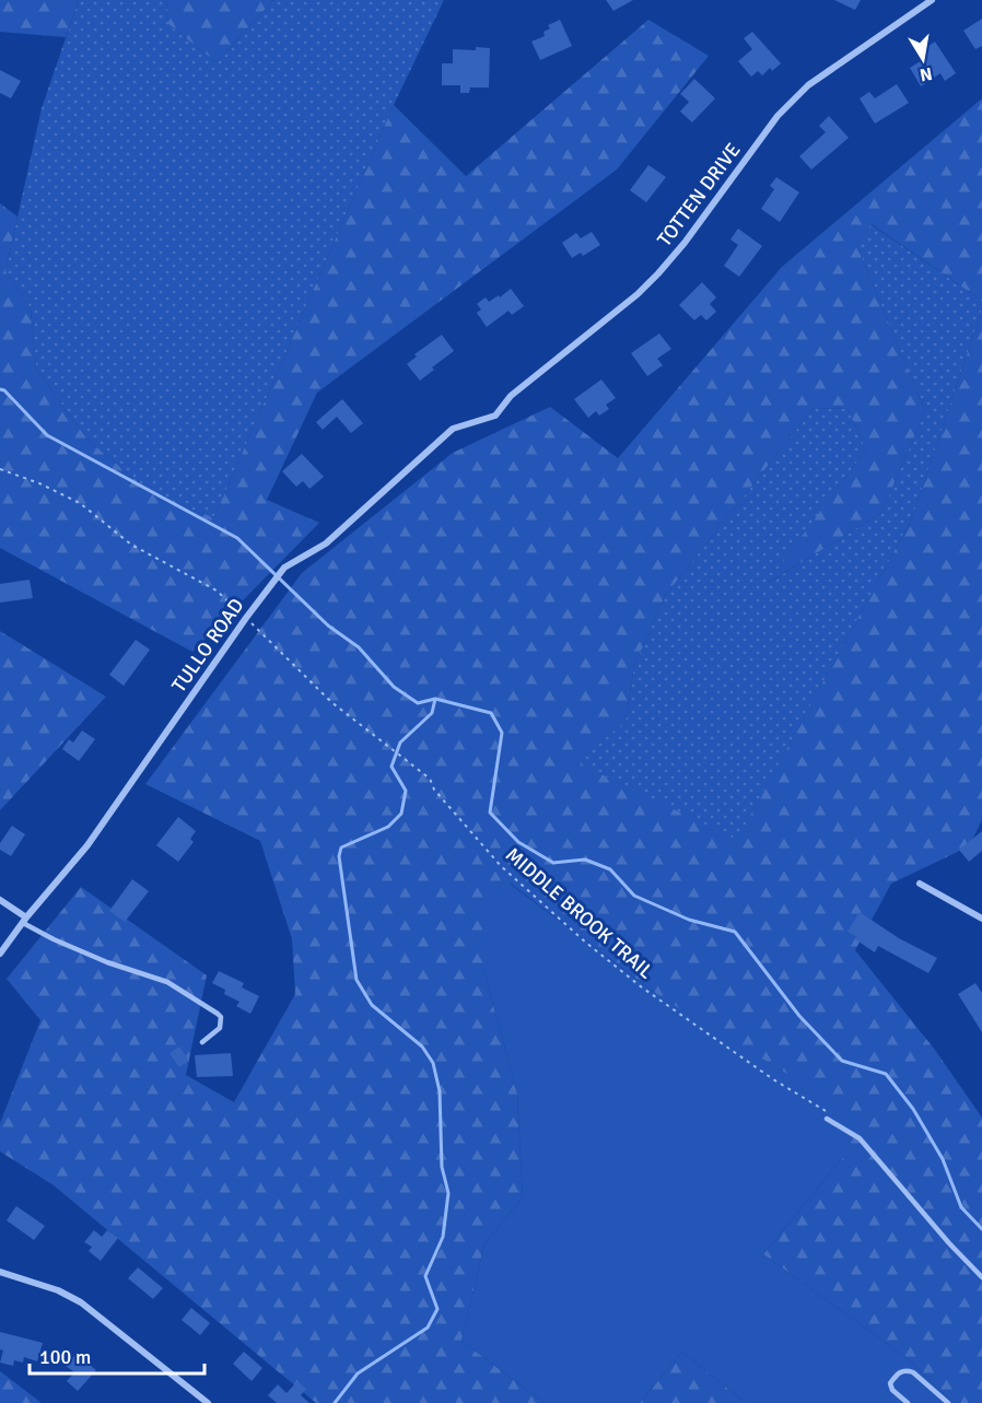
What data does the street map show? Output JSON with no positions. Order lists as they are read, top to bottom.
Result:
{
  "streets": {
    "street": ["TOTTEN DRIVE", "TULLO ROAD"],
    "path": ["MIDDLE BROOK TRAIL"]
  },
  "crossings": [
    ["TOTTEN DRIVE", "TULLO ROAD"],
    ["TULLO ROAD", "MIDDLE BROOK TRAIL"]
  ],
  "scale_bar": "100 m",
  "north": "bottom"
}
